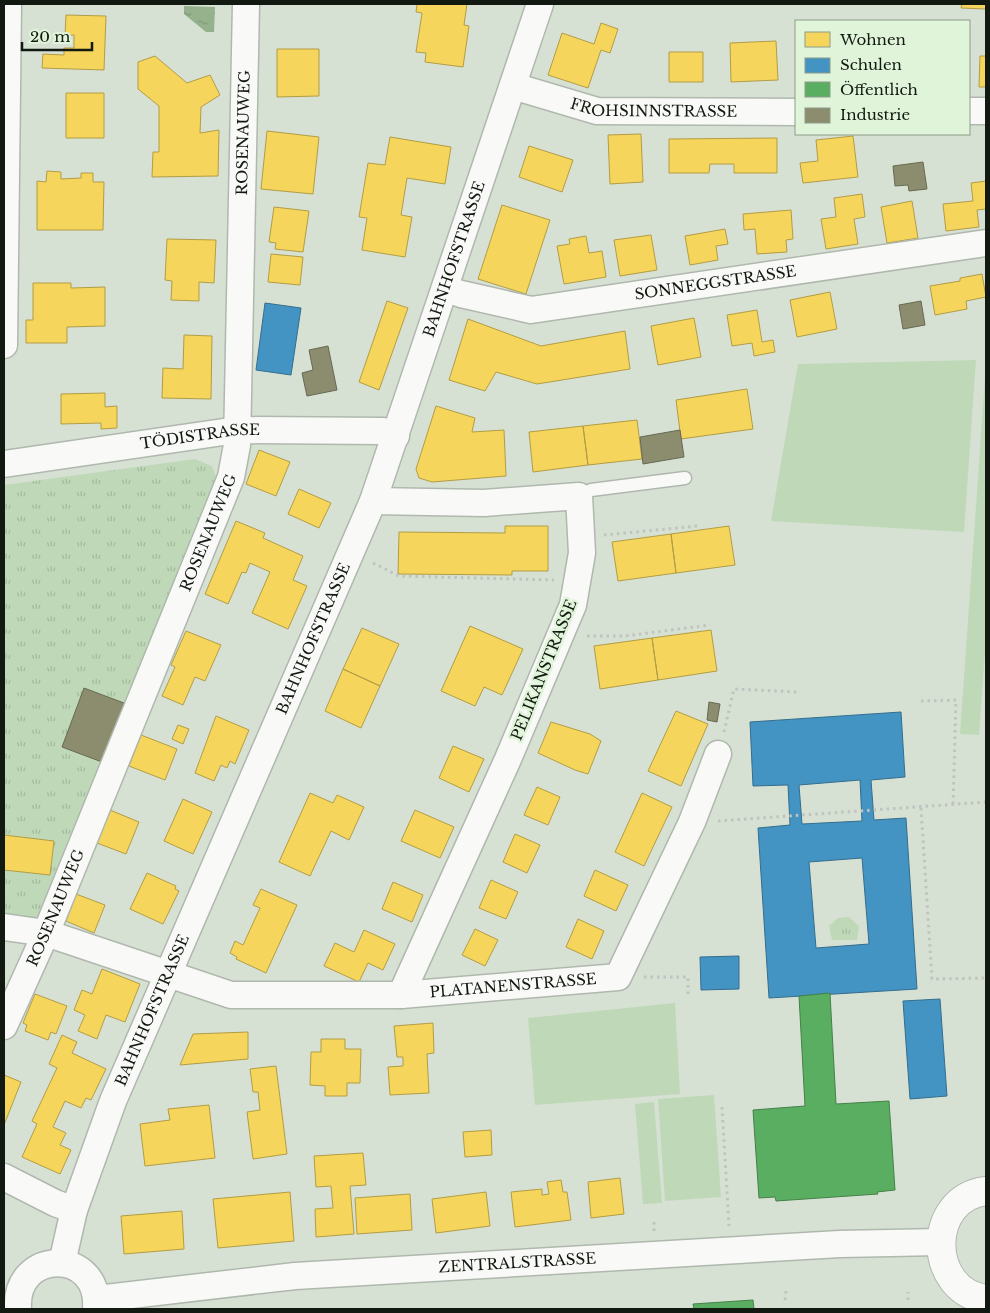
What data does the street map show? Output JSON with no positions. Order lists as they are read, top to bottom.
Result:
{
  "streets": {
    "street": [
      "FROHSINNSTRASSE",
      "ROSENAUWEG",
      "BAHNHOFSTRASSE",
      "SONNEGGSTRASSE",
      "TÖDISTRASSE",
      "PELIKANSTRASSE",
      "PLATANENSTRASSE",
      "ZENTRALSTRASSE"
    ]
  },
  "crossings": [
    ["FROHSINNSTRASSE", "BAHNHOFSTRASSE"],
    ["ROSENAUWEG", "TÖDISTRASSE"],
    ["ROSENAUWEG", "PLATANENSTRASSE"],
    ["BAHNHOFSTRASSE", "SONNEGGSTRASSE"],
    ["BAHNHOFSTRASSE", "TÖDISTRASSE"],
    ["BAHNHOFSTRASSE", "PLATANENSTRASSE"],
    ["PELIKANSTRASSE", "PLATANENSTRASSE"]
  ],
  "legend": [
    "Wohnen",
    "Schulen",
    "Öffentlich",
    "Industrie"
  ],
  "scale_bar": "20 m"
}
